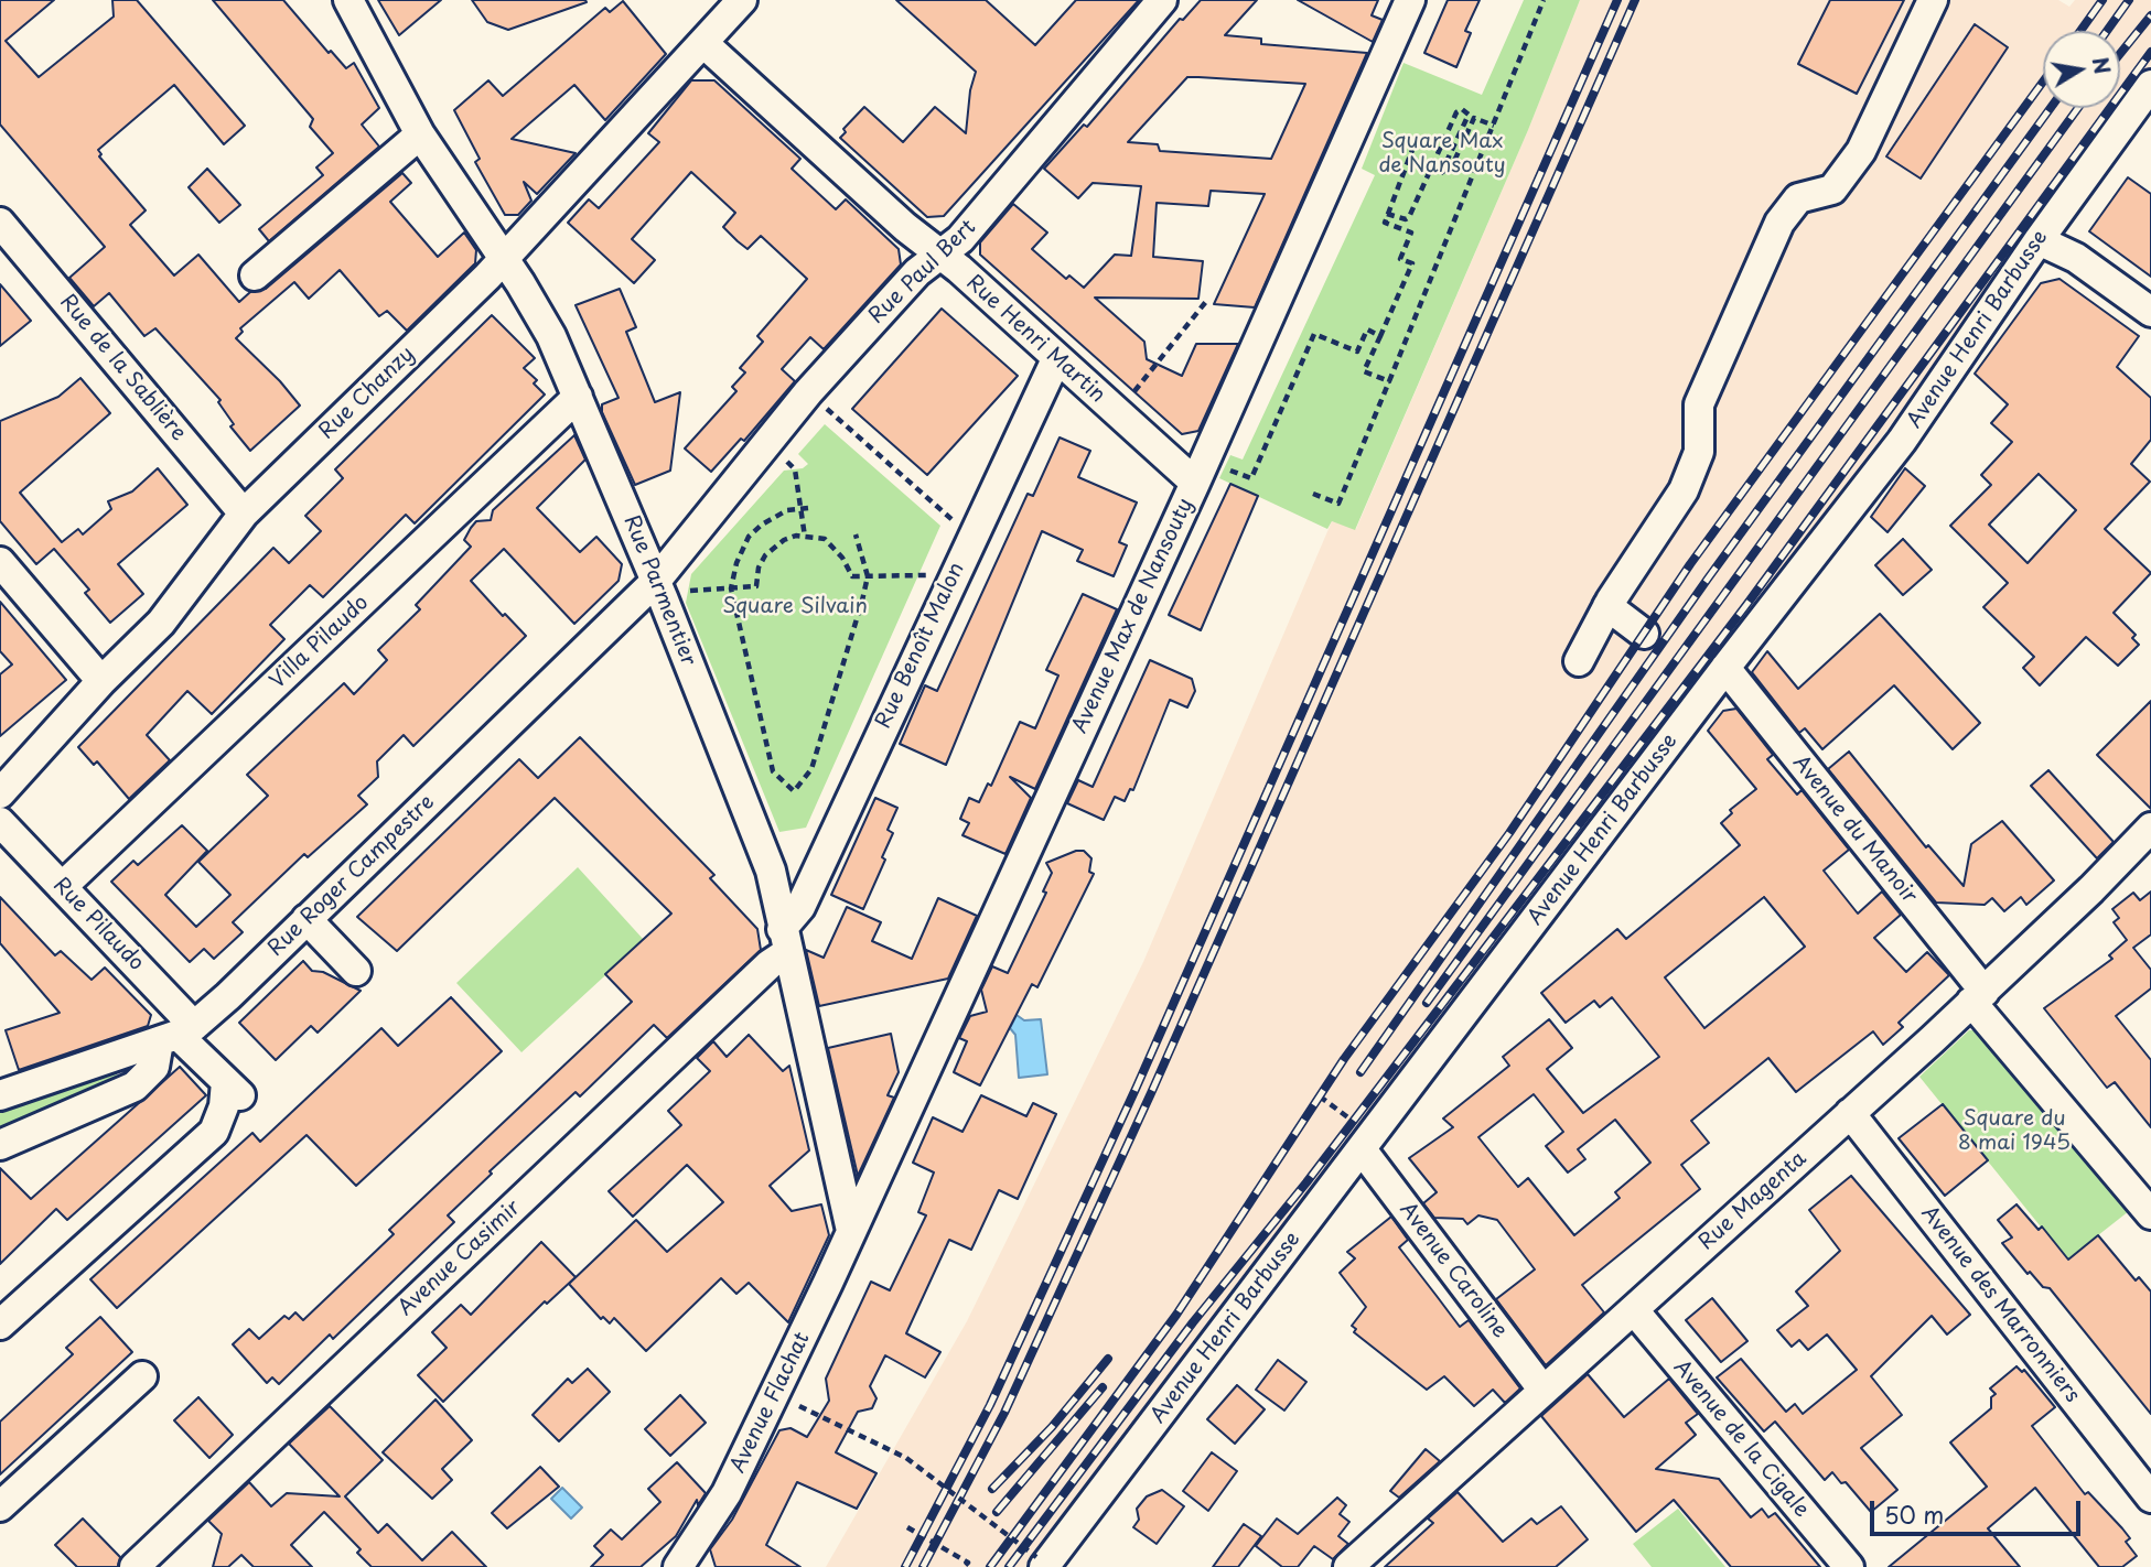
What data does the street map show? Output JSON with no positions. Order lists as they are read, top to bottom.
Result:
{
  "streets": {
    "street": [
      "Rue Paul Bert",
      "Avenue Henri Barbusse",
      "Rue Henri Martin",
      "Rue de la Sablière",
      "Rue Chanzy",
      "Rue Parmentier",
      "Avenue Max de Nansouty",
      "Villa Pilaudo",
      "Rue Benoît Malon",
      "Avenue du Manoir",
      "Rue Roger Campestre",
      "Rue Pilaudo",
      "Rue Magenta",
      "Avenue Casimir",
      "Avenue Caroline",
      "Avenue des Marronniers",
      "Avenue Flachat",
      "Avenue de la Cigale"
    ]
  },
  "crossings": [
    ["Rue Paul Bert", "Rue Henri Martin"],
    ["Rue Paul Bert", "Rue Parmentier"],
    ["Rue Paul Bert", "Rue Roger Campestre"],
    ["Avenue Henri Barbusse", "Avenue du Manoir"],
    ["Avenue Henri Barbusse", "Avenue Caroline"],
    ["Rue Henri Martin", "Rue Chanzy"],
    ["Rue Henri Martin", "Avenue Max de Nansouty"],
    ["Rue Henri Martin", "Rue Benoît Malon"],
    ["Rue de la Sablière", "Rue Chanzy"],
    ["Rue Chanzy", "Rue Parmentier"],
    ["Rue Parmentier", "Avenue Max de Nansouty"],
    ["Rue Parmentier", "Villa Pilaudo"],
    ["Rue Parmentier", "Rue Benoît Malon"],
    ["Rue Parmentier", "Rue Roger Campestre"],
    ["Rue Parmentier", "Avenue Casimir"],
    ["Rue Parmentier", "Avenue Flachat"],
    ["Avenue Max de Nansouty", "Avenue Flachat"],
    ["Villa Pilaudo", "Rue Pilaudo"],
    ["Rue Benoît Malon", "Avenue Casimir"],
    ["Avenue du Manoir", "Rue Magenta"],
    ["Rue Roger Campestre", "Rue Pilaudo"],
    ["Rue Magenta", "Avenue Caroline"],
    ["Rue Magenta", "Avenue des Marronniers"],
    ["Rue Magenta", "Avenue de la Cigale"]
  ],
  "parks": ["Square Max de Nansouty", "Square Silvain", "Square du 8 mai 1945"],
  "scale_bar": "50 m",
  "north": "right"
}
